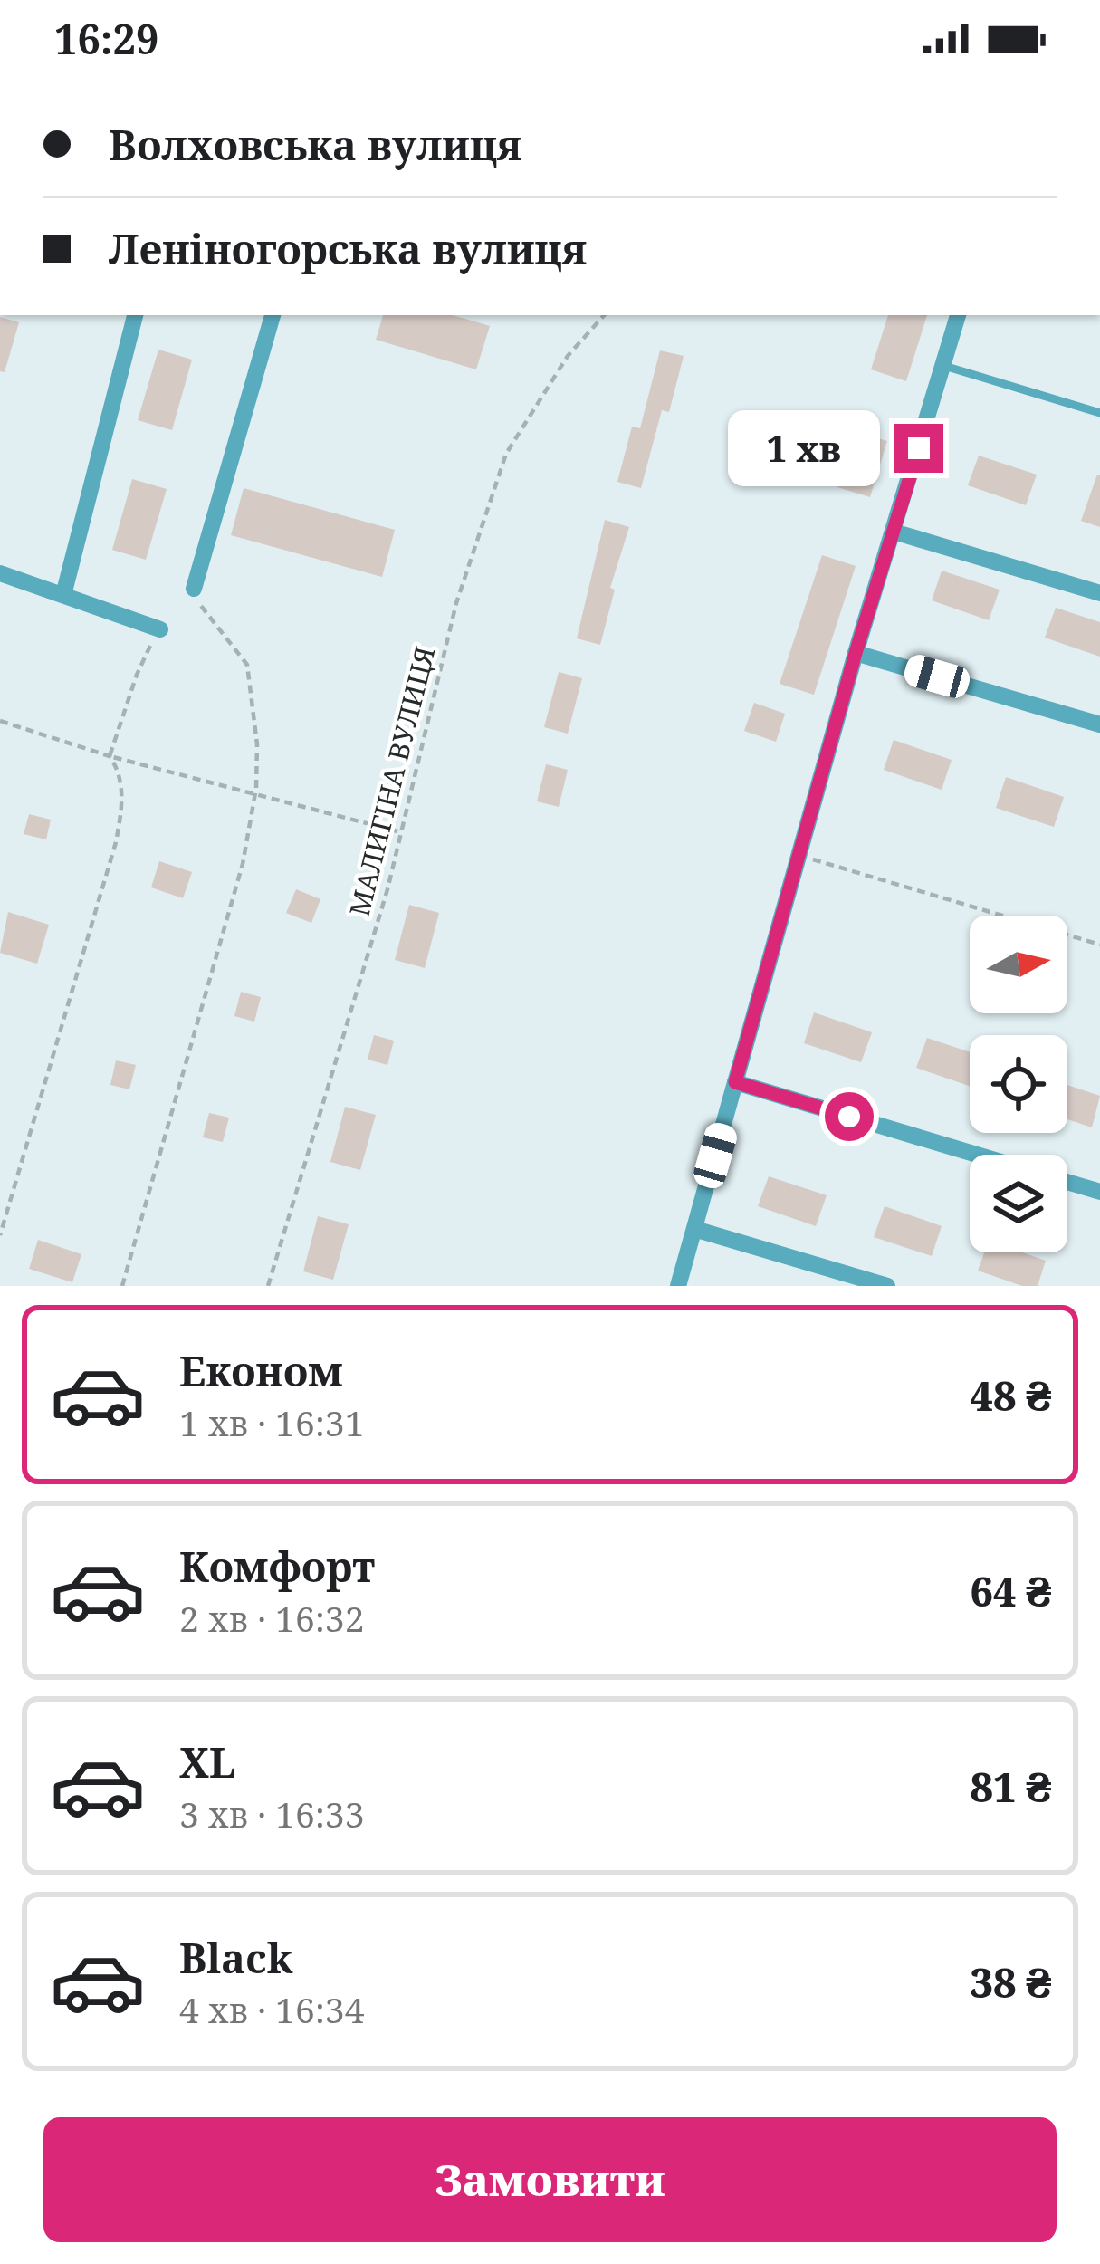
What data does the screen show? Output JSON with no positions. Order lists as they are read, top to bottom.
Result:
{
  "streets": {
    "path": ["МАЛИГІНА ВУЛИЦЯ"]
  },
  "north": "right",
  "page": {
    "status": "16:29",
    "banner": ["Волховська вулиця", "Леніногорська вулиця"],
    "bubble": "1 хв",
    "list": [
      {
        "name": "Економ",
        "note": "1 хв · 16:31",
        "value": "48 ₴"
      },
      {
        "name": "Комфорт",
        "note": "2 хв · 16:32",
        "value": "64 ₴"
      },
      {
        "name": "XL",
        "note": "3 хв · 16:33",
        "value": "81 ₴"
      },
      {
        "name": "Black",
        "note": "4 хв · 16:34",
        "value": "38 ₴"
      }
    ],
    "buttons": "Замовити"
  }
}
